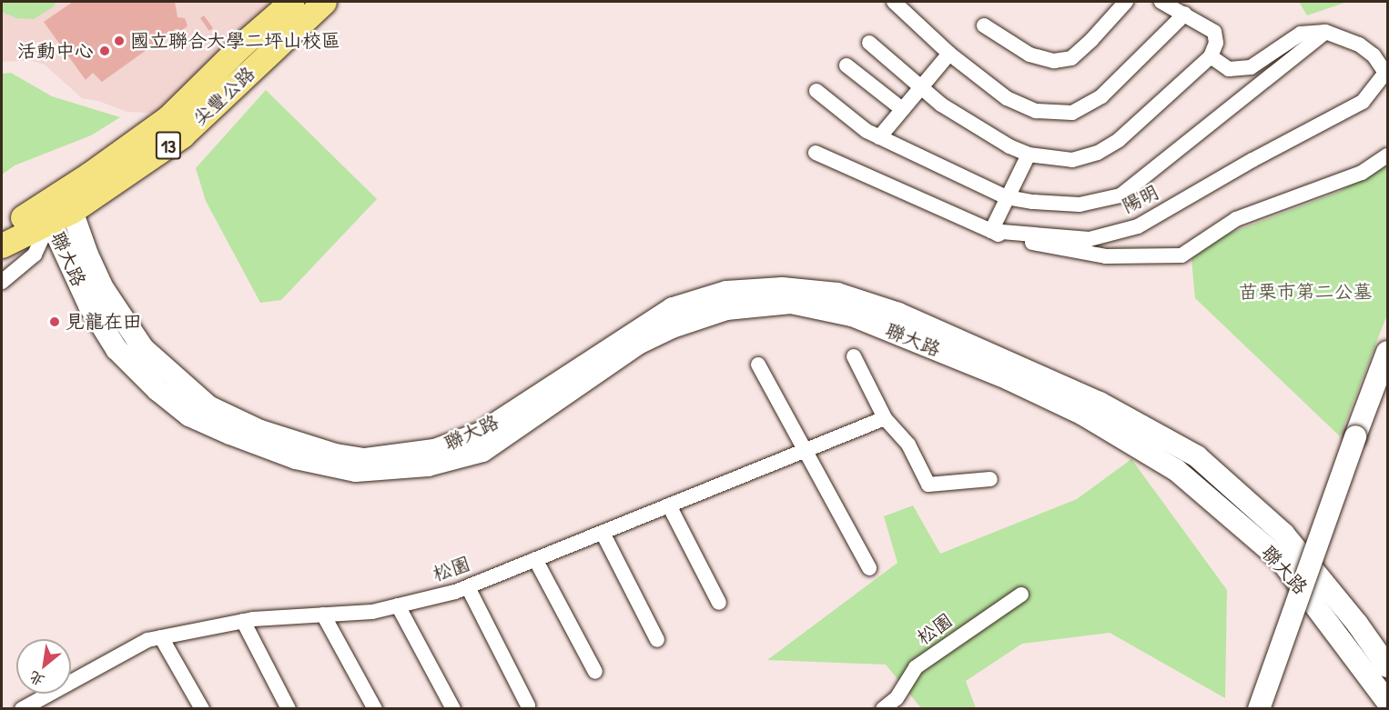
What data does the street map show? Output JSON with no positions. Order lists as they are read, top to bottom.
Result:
{
  "streets": {
    "main road": ["尖豐公路", "13"],
    "street": ["陽明", "聯大路", "松園"]
  },
  "crossings": [
    ["尖豐公路", "聯大路"]
  ],
  "parks": ["苗栗市第二公墓"],
  "places": ["國立聯合大學二坪山校區", "活動中心", "見龍在田"],
  "north": "bottom left"
}
